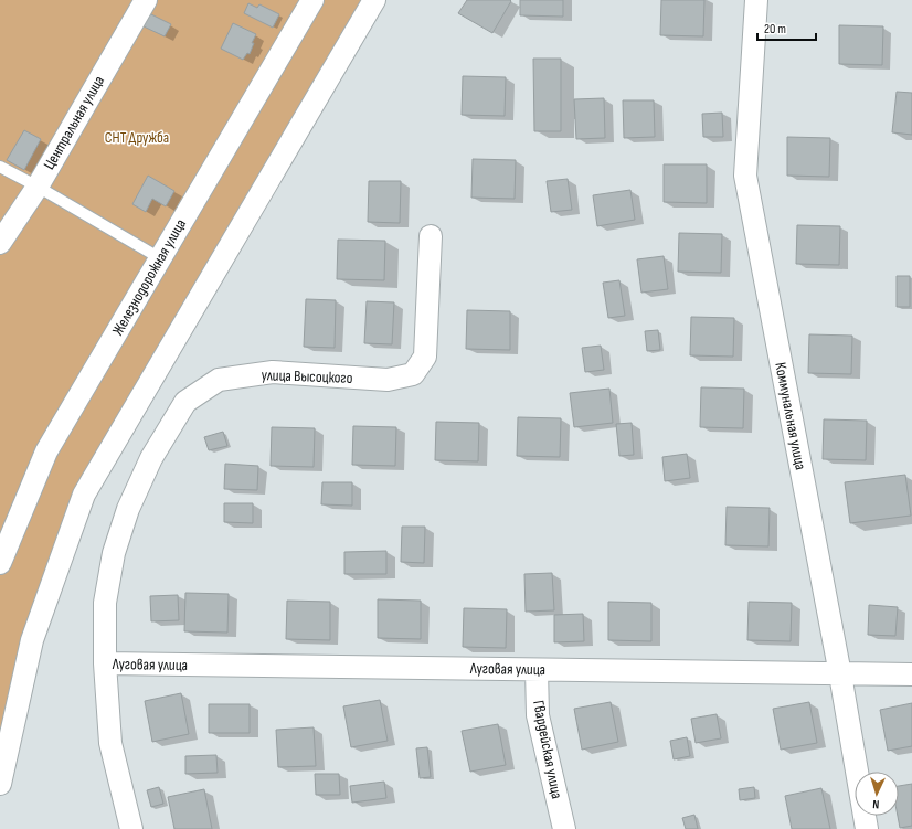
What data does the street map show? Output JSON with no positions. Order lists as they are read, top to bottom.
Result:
{
  "streets": {
    "street": [
      "Центральная улица",
      "Железнодорожная улица",
      "улица Высоцкого",
      "Коммунальная улица",
      "Луговая улица",
      "Гвардейская улица"
    ]
  },
  "crossings": [
    ["улица Высоцкого", "Луговая улица"],
    ["Коммунальная улица", "Луговая улица"],
    ["Луговая улица", "Гвардейская улица"]
  ],
  "parks": ["СНТ Дружба"],
  "scale_bar": "20 m",
  "north": "bottom"
}
